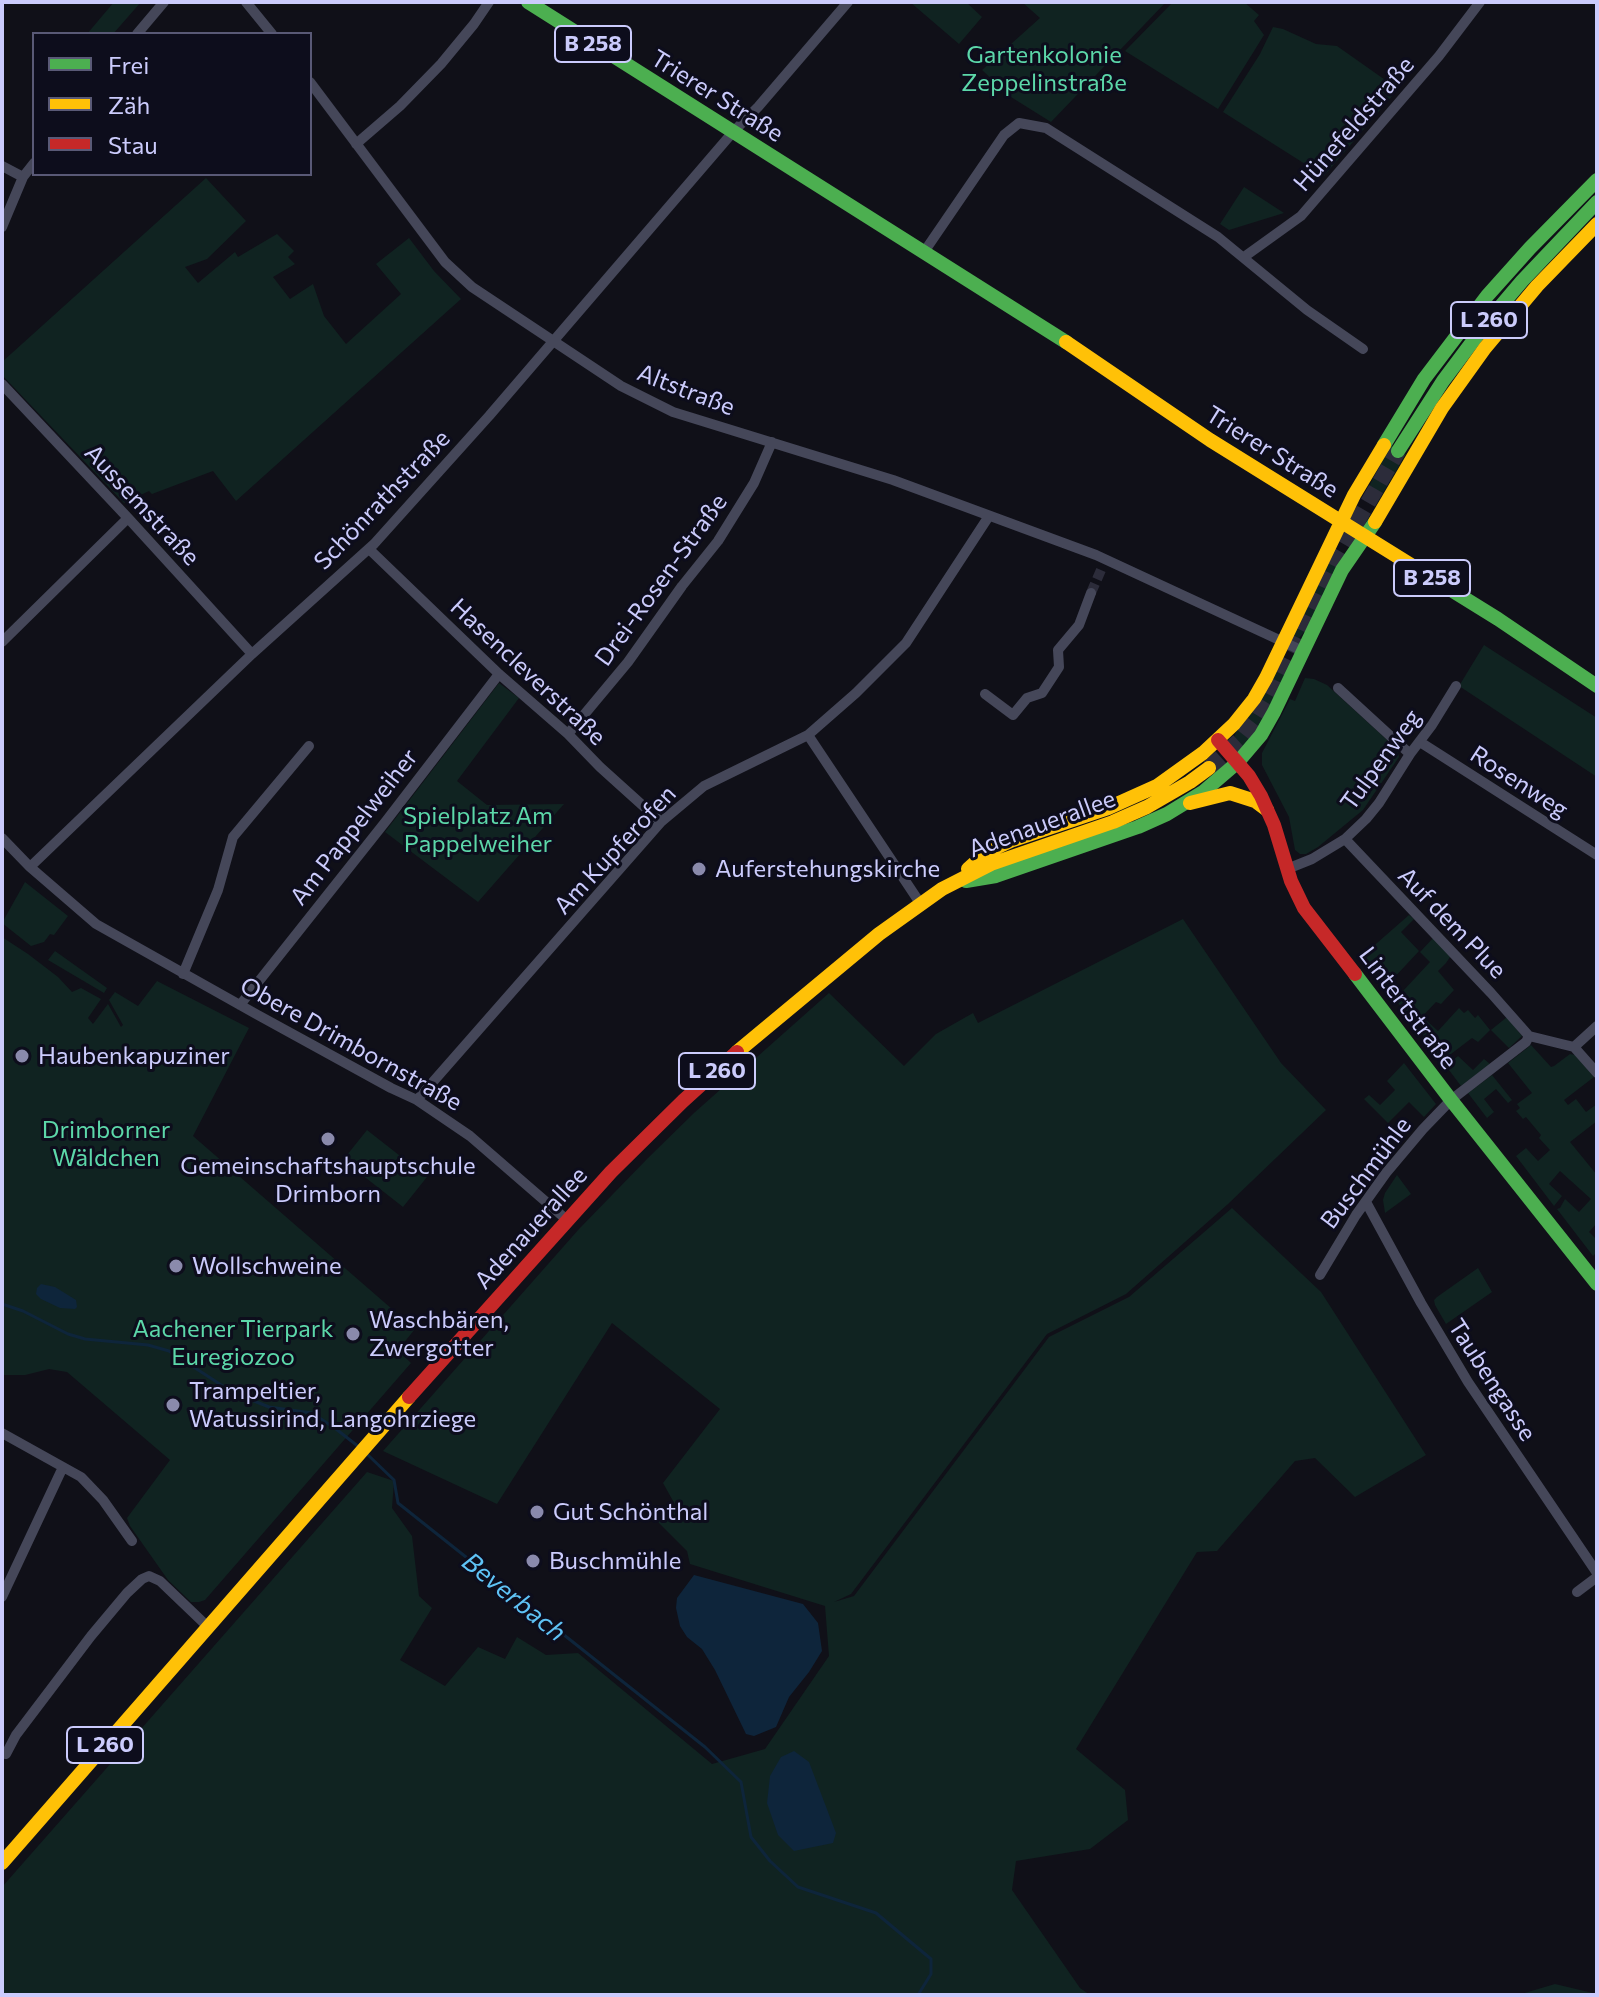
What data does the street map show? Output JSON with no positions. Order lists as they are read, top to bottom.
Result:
{
  "streets": {
    "main road": [
      "B 258",
      "Trierer Straße",
      "L 260",
      "Adenauerallee",
      "Lintertstraße"
    ],
    "street": [
      "Hünefeldstraße",
      "Altstraße",
      "Schönrathstraße",
      "Aussemstraße",
      "Drei-Rosen-Straße",
      "Hasencleverstraße",
      "Tulpenweg",
      "Rosenweg",
      "Am Pappelweiher",
      "Am Kupferofen",
      "Auf dem Plue",
      "Obere Drimbornstraße",
      "Buschmühle",
      "Taubengasse"
    ]
  },
  "crossings": [
    ["Trierer Straße", "Schönrathstraße"],
    ["Altstraße", "Schönrathstraße"],
    ["Altstraße", "Drei-Rosen-Straße"],
    ["Altstraße", "Am Kupferofen"],
    ["Schönrathstraße", "Aussemstraße"],
    ["Schönrathstraße", "Hasencleverstraße"],
    ["Schönrathstraße", "Obere Drimbornstraße"],
    ["Drei-Rosen-Straße", "Hasencleverstraße"],
    ["Hasencleverstraße", "Am Pappelweiher"],
    ["Hasencleverstraße", "Am Kupferofen"],
    ["Tulpenweg", "Rosenweg"],
    ["Tulpenweg", "Auf dem Plue"],
    ["Tulpenweg", "Lintertstraße"],
    ["Adenauerallee", "Obere Drimbornstraße"],
    ["Am Pappelweiher", "Obere Drimbornstraße"],
    ["Am Kupferofen", "Obere Drimbornstraße"],
    ["Auf dem Plue", "Buschmühle"],
    ["Lintertstraße", "Buschmühle"],
    ["Buschmühle", "Taubengasse"]
  ],
  "water": ["Beverbach"],
  "parks": [
    "Gartenkolonie Zeppelinstraße",
    "Spielplatz Am Pappelweiher",
    "Drimborner Wäldchen",
    "Aachener Tierpark Euregiozoo"
  ],
  "places": [
    "Auferstehungskirche",
    "Haubenkapuziner",
    "Gemeinschaftshauptschule Drimborn",
    "Wollschweine",
    "Waschbären, Zwergotter",
    "Trampeltier, Watussirind, Langohrziege",
    "Gut Schönthal",
    "Buschmühle"
  ],
  "legend": ["Frei", "Zäh", "Stau"]
}
